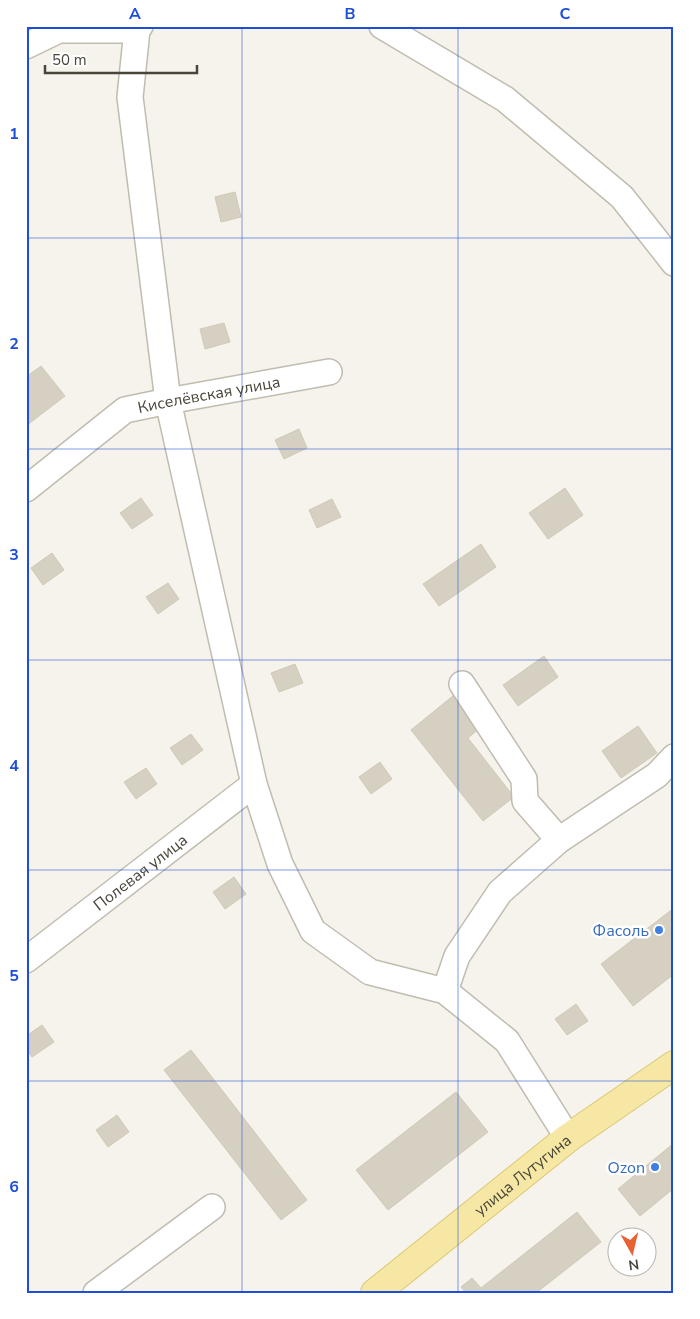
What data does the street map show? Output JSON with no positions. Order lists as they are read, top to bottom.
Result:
{
  "streets": {
    "main road": ["улица Лутугина"],
    "street": ["Киселёвская улица", "Полевая улица"]
  },
  "places": ["Фасоль", "Ozon"],
  "scale_bar": "50 m",
  "north": "bottom",
  "grid": {
    "columns": ["A", "B", "C"],
    "rows": [
      "1",
      "2",
      "3",
      "4",
      "5",
      "6"
    ]
  }
}
